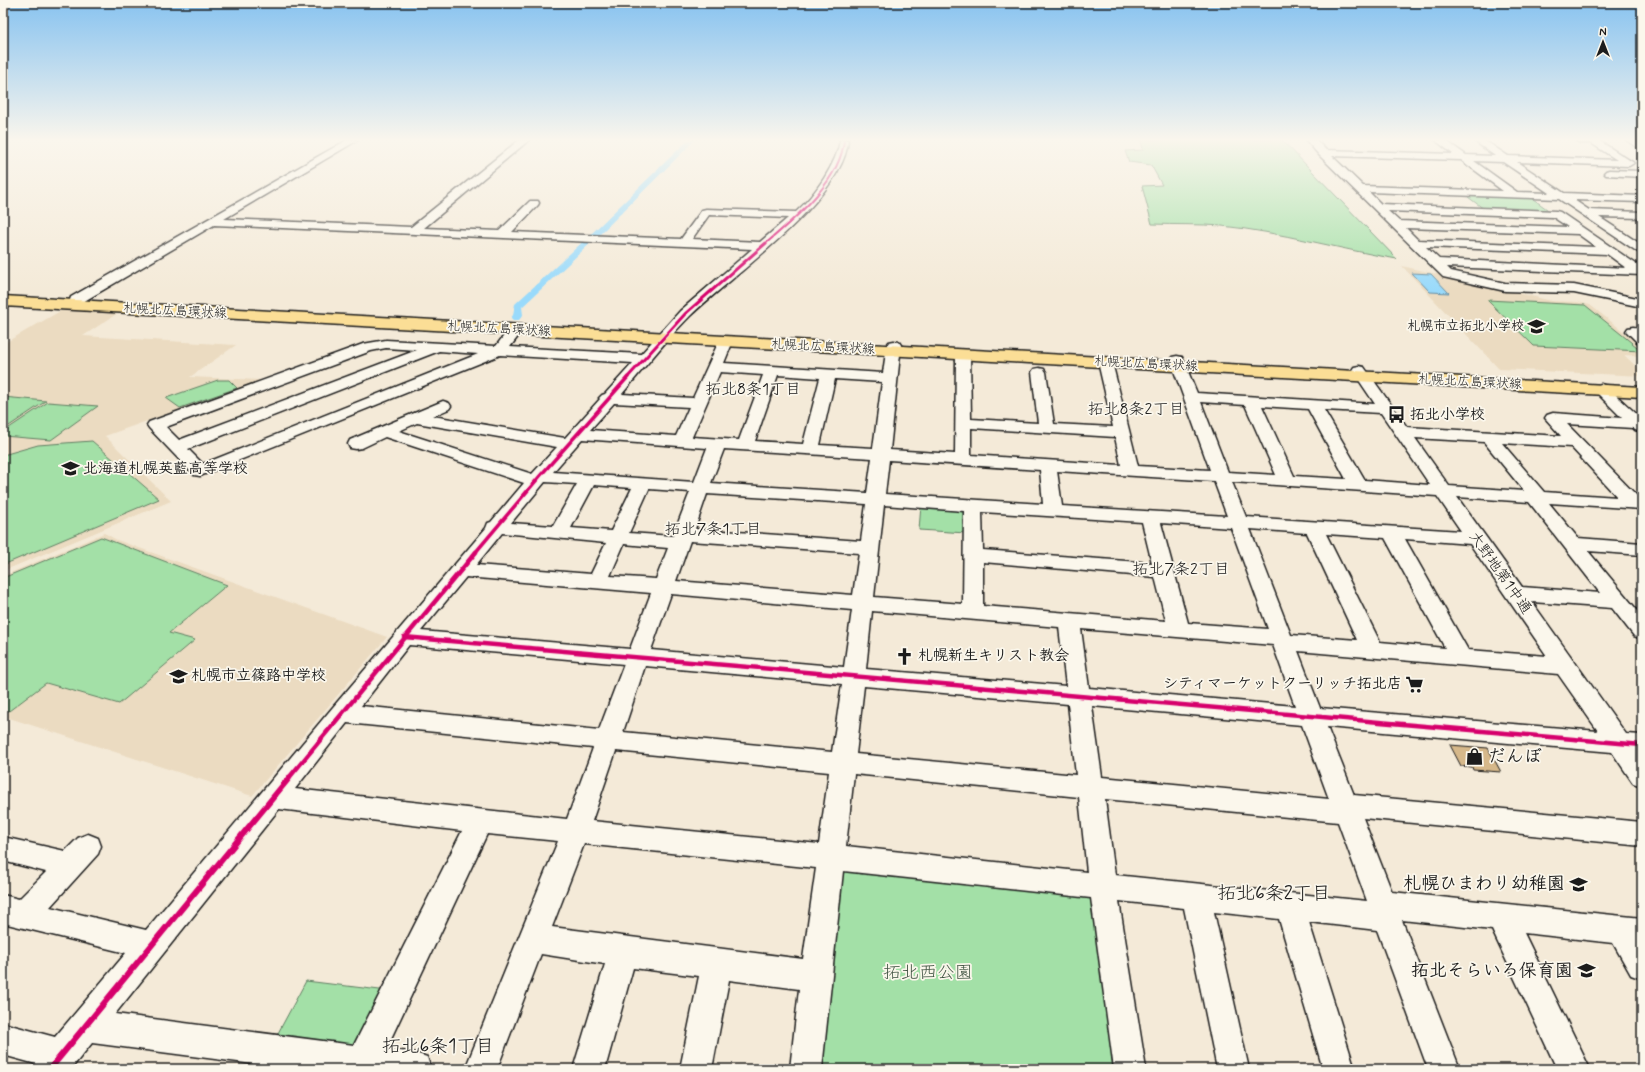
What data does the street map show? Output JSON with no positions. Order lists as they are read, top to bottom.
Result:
{
  "streets": {
    "main road": ["札幌北広島環状線"],
    "street": ["大野地第1中通"]
  },
  "crossings": [
    ["札幌北広島環状線", "大野地第1中通"]
  ],
  "districts": [
    "拓北8条1丁目",
    "拓北8条2丁目",
    "拓北7条1丁目",
    "拓北7条2丁目",
    "拓北6条2丁目",
    "拓北6条1丁目"
  ],
  "parks": ["拓北西公園"],
  "places": {
    "school or university": [
      "札幌市立拓北小学校",
      "北海道札幌英藍高等学校",
      "札幌市立篠路中学校",
      "札幌ひまわり幼稚園",
      "拓北そらいろ保育園"
    ],
    "bus stop": ["拓北小学校"],
    "church": ["札幌新生キリスト教会"],
    "supermarket": ["シティマーケットクーリッチ拓北店"],
    "shop": ["だんぼ"]
  },
  "north": "top"
}
